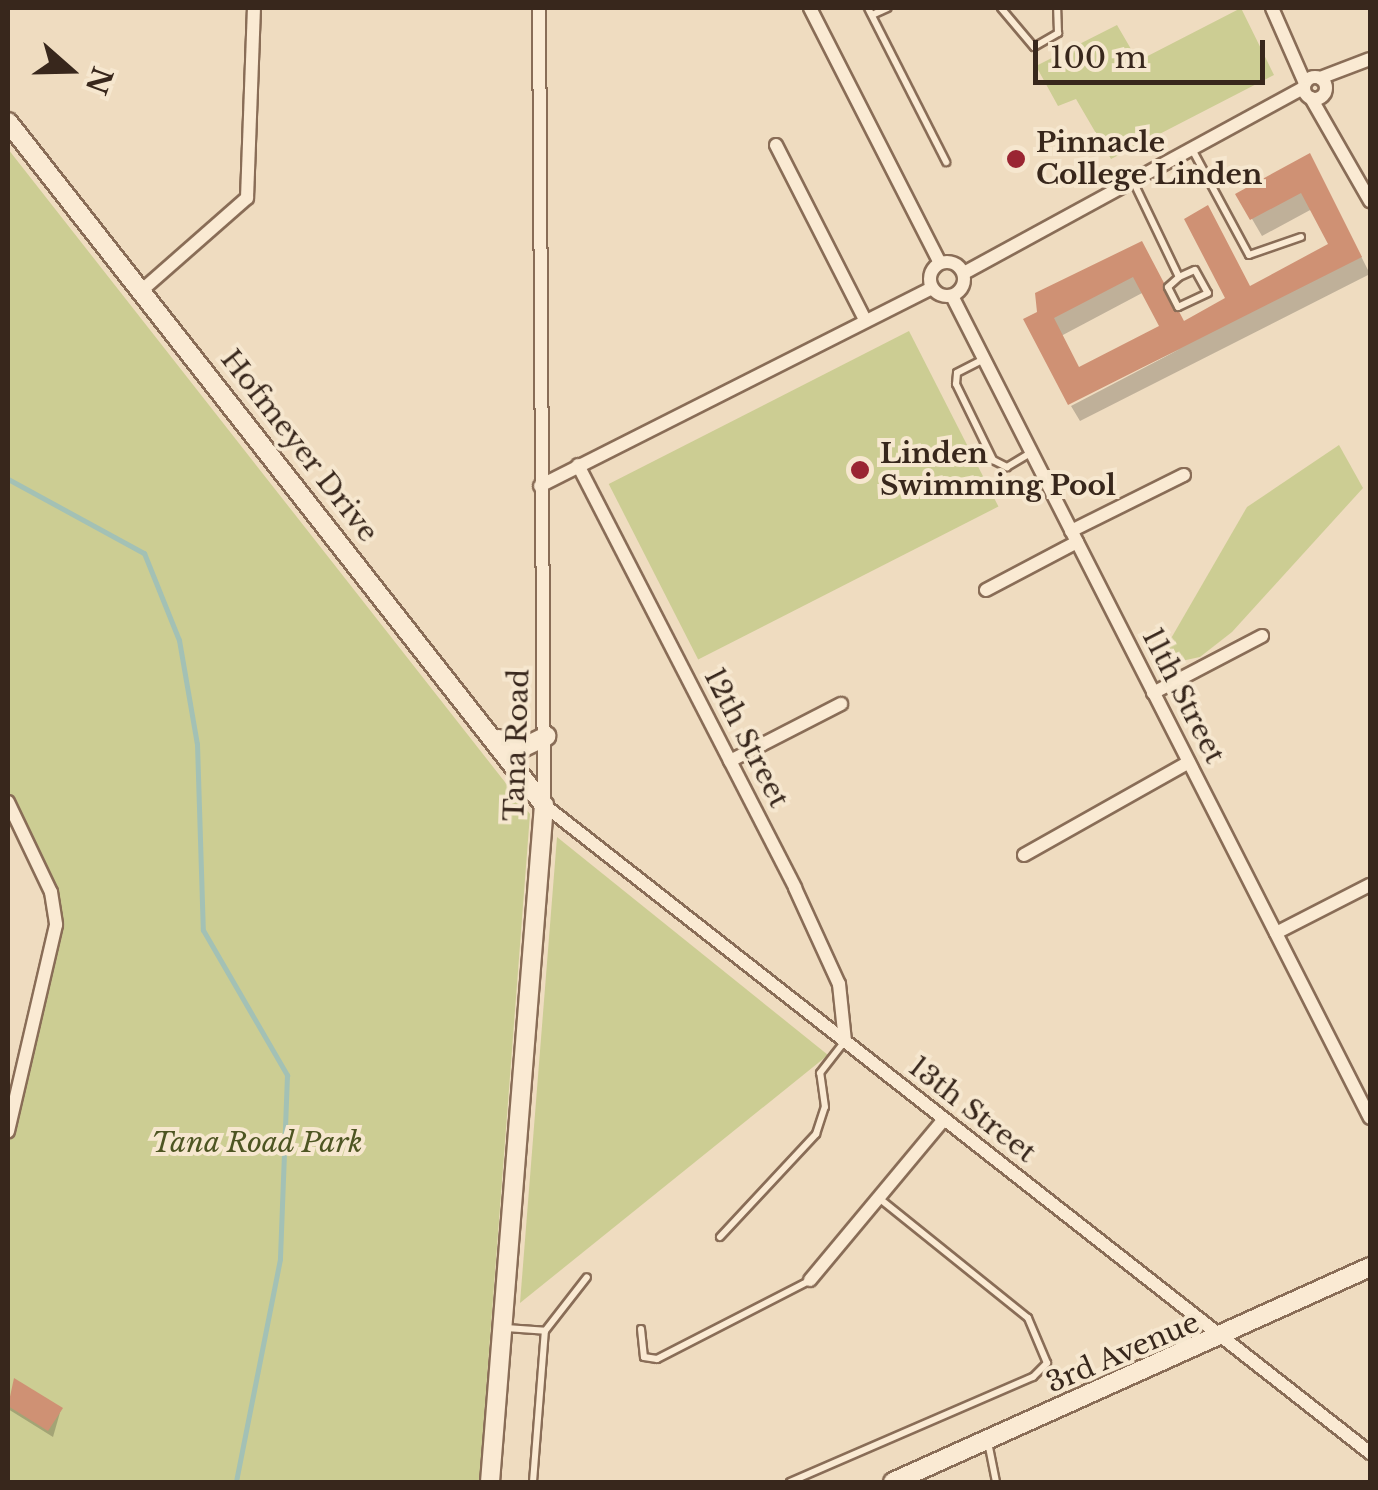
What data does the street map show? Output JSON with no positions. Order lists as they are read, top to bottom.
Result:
{
  "streets": {
    "main road": ["Hofmeyer Drive", "Tana Road", "3rd Avenue"],
    "street": ["11th Street", "12th Street", "13th Street"]
  },
  "crossings": [
    ["Hofmeyer Drive", "Tana Road"],
    ["Hofmeyer Drive", "13th Street"],
    ["12th Street", "13th Street"],
    ["Tana Road", "13th Street"],
    ["13th Street", "3rd Avenue"]
  ],
  "parks": ["Tana Road Park"],
  "places": ["Pinnacle College Linden", "Linden Swimming Pool"],
  "scale_bar": "100 m",
  "north": "right"
}
